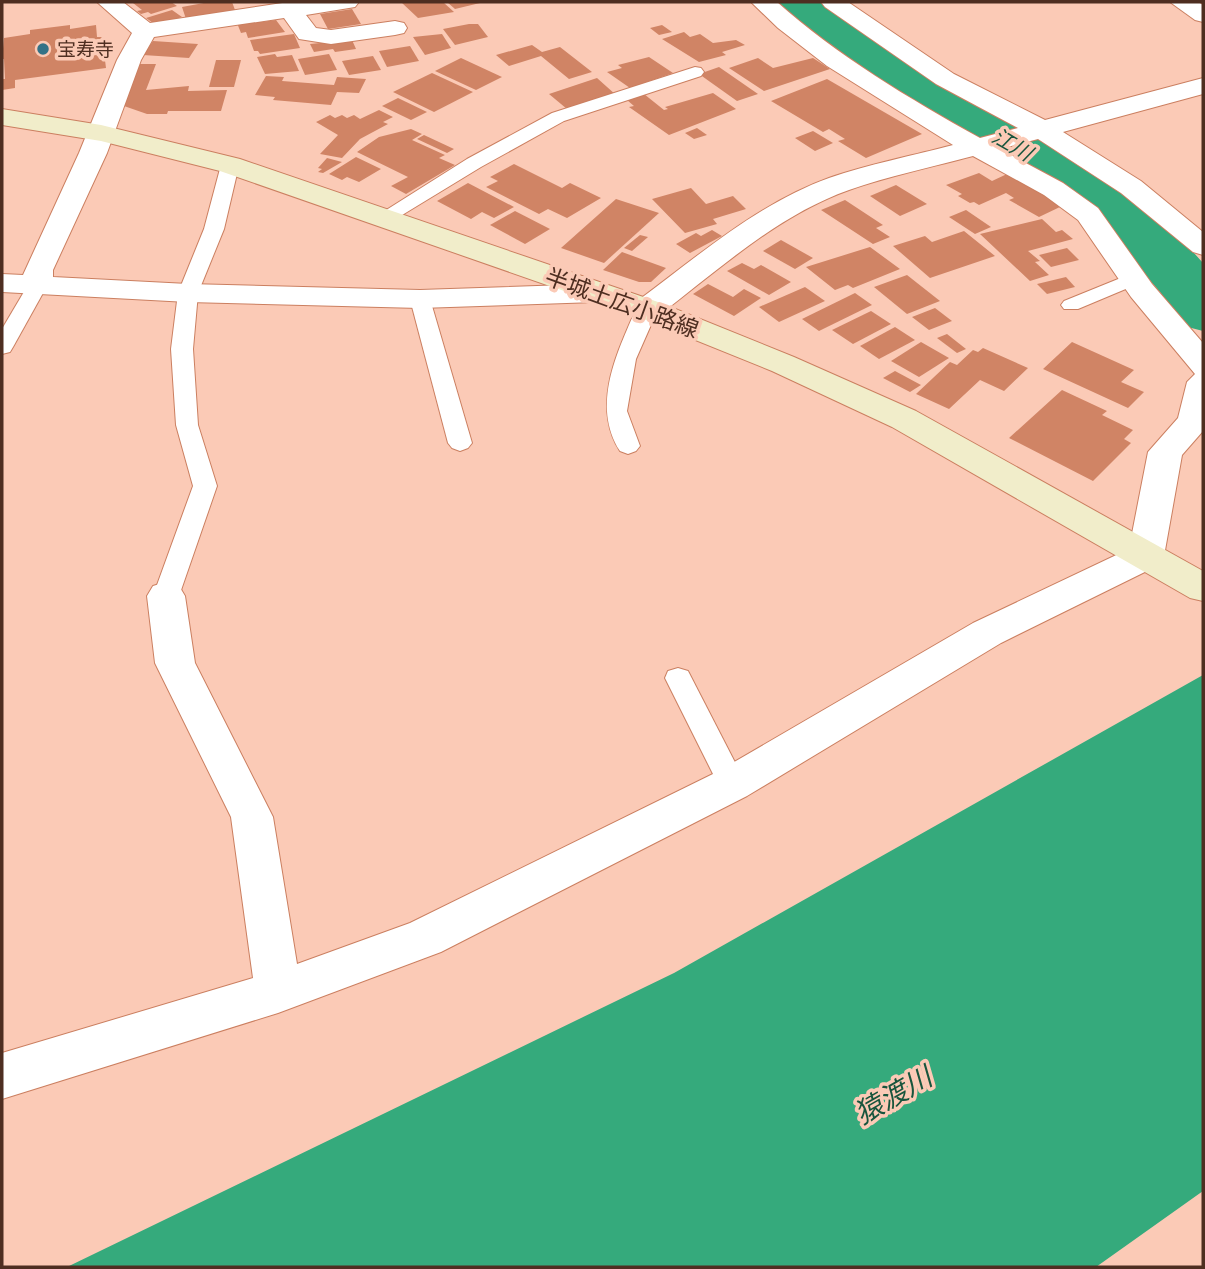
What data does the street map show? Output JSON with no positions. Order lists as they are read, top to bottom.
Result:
{
  "streets": {
    "main road": ["半城土広小路線"]
  },
  "water": ["江川", "猿渡川"],
  "places": ["宝寿寺"]
}
